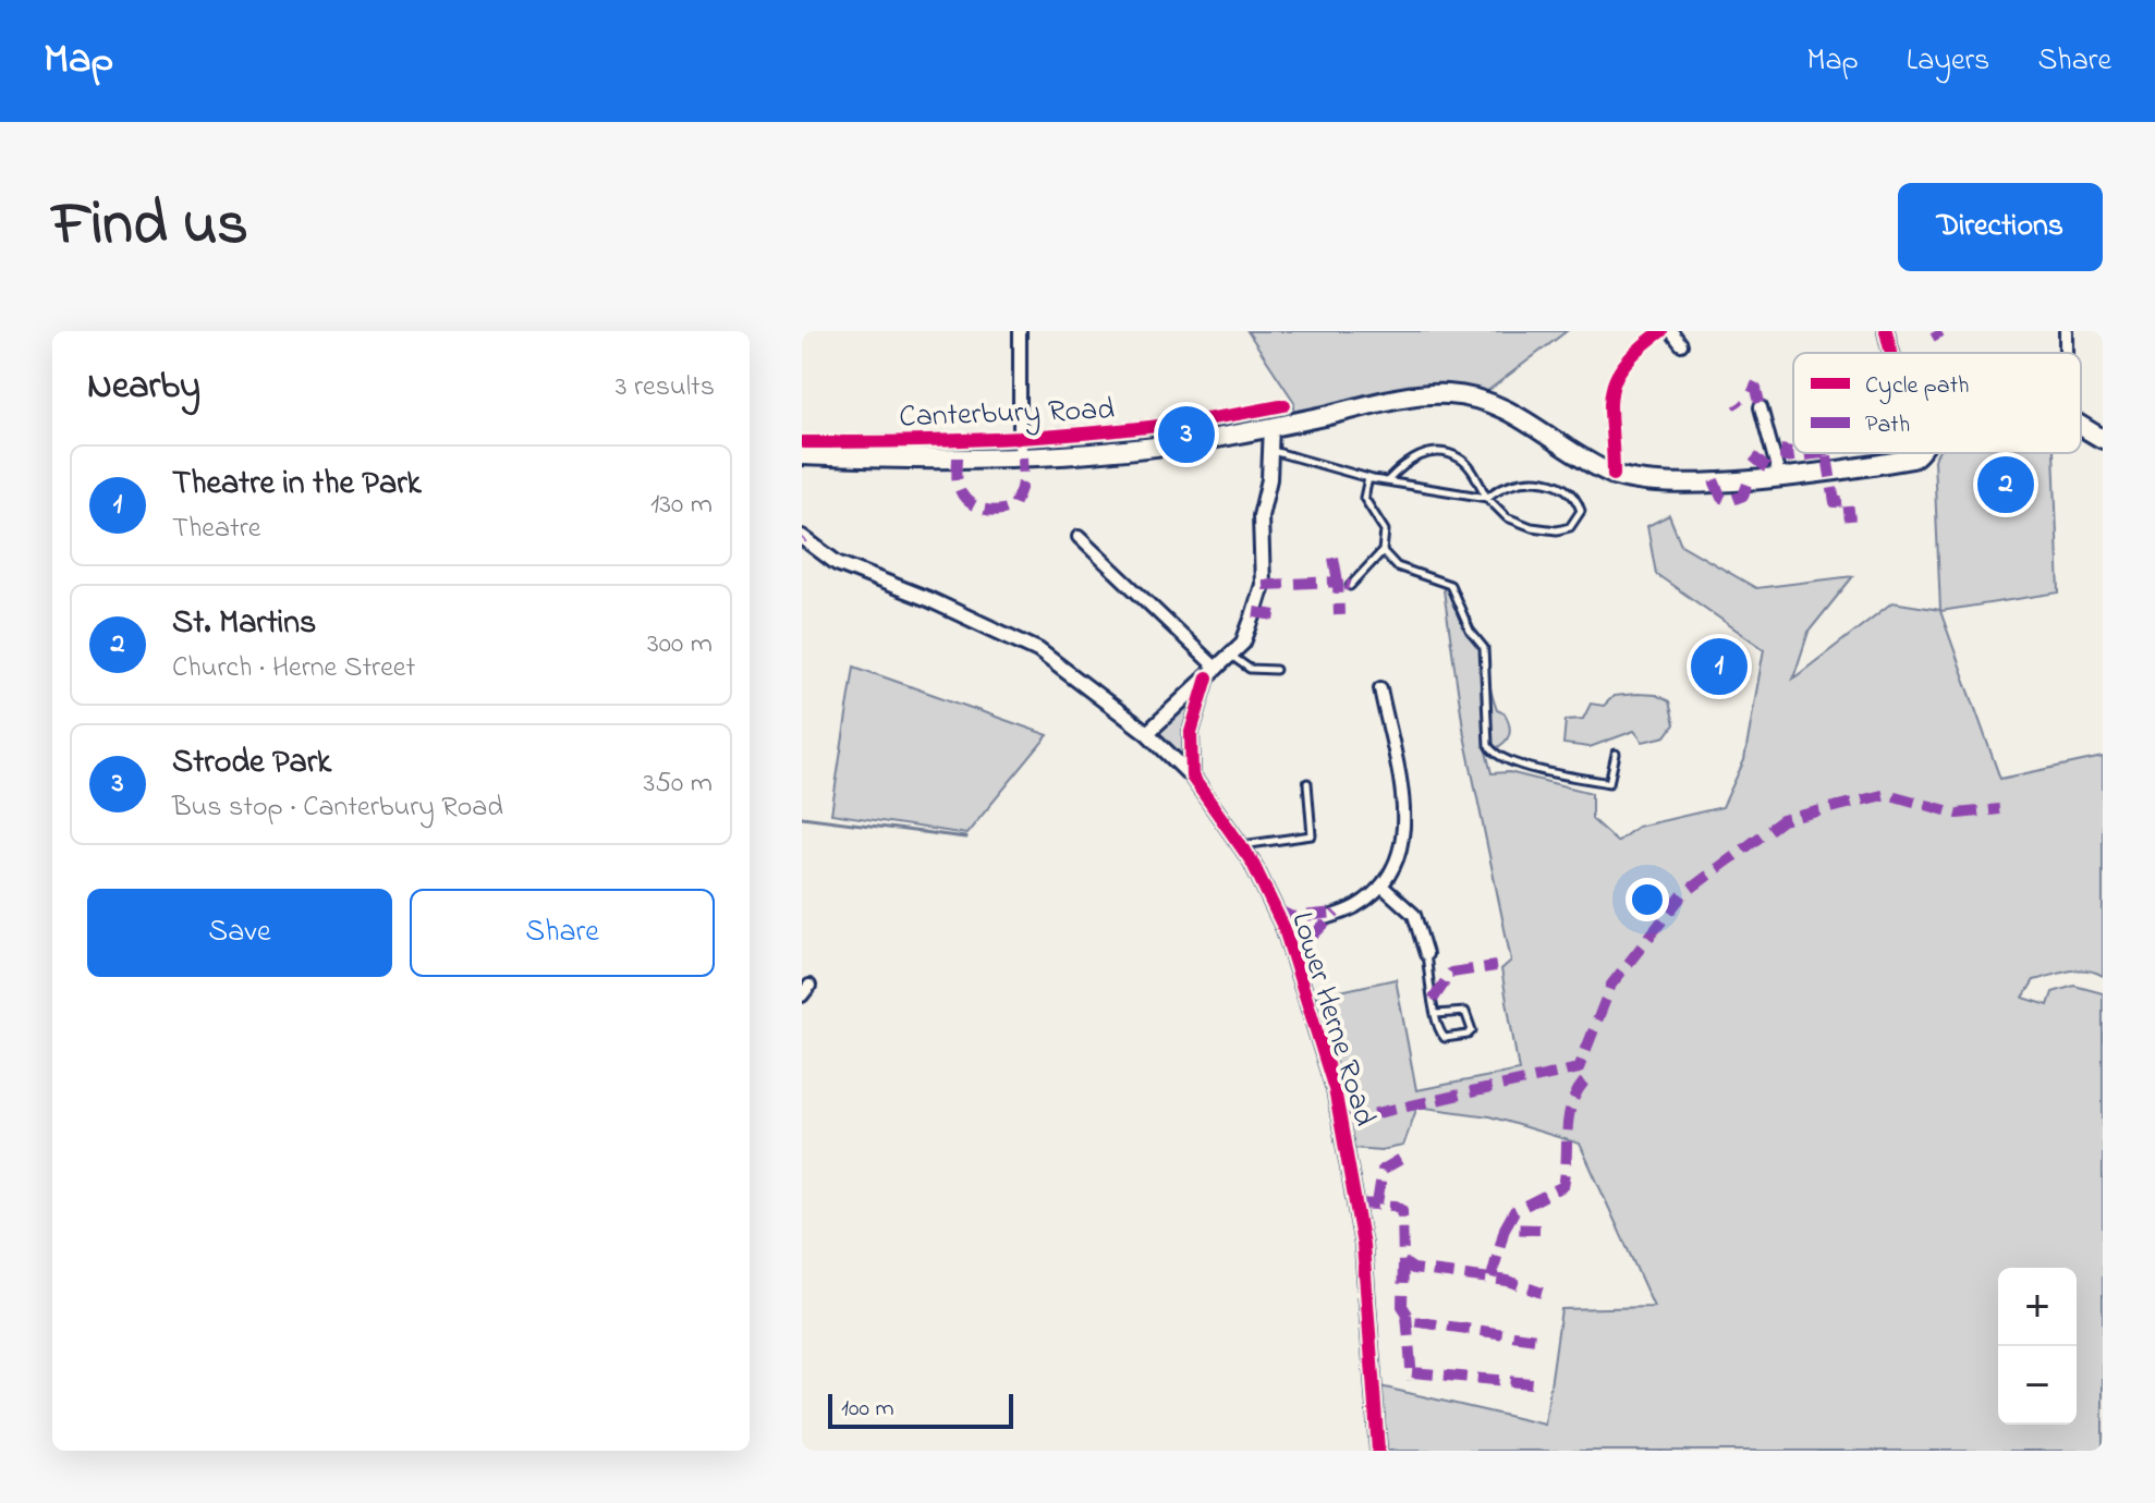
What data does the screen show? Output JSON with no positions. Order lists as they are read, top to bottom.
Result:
{
  "streets": {
    "main road": ["Canterbury Road"],
    "street": ["Lower Herne Road"]
  },
  "legend": ["Cycle path", "Path"],
  "scale_bar": "100 m",
  "page": {
    "header": "Map",
    "nav": ["Map", "Layers", "Share"],
    "title": "Find us",
    "buttons": [
      "Directions",
      ["Save", "Share"]
    ],
    "heading": ["Nearby", "3 results"],
    "pins": ["3", "2", "1"],
    "list": [
      {
        "mark": "1",
        "name": "Theatre in the Park",
        "note": "Theatre",
        "value": "130 m"
      },
      {
        "mark": "2",
        "name": "St. Martins",
        "note": "Church · Herne Street",
        "value": "300 m"
      },
      {
        "mark": "3",
        "name": "Strode Park",
        "note": "Bus stop · Canterbury Road",
        "value": "350 m"
      }
    ],
    "map_buttons": ["+", "−"],
    "scale": "100 m"
  }
}
